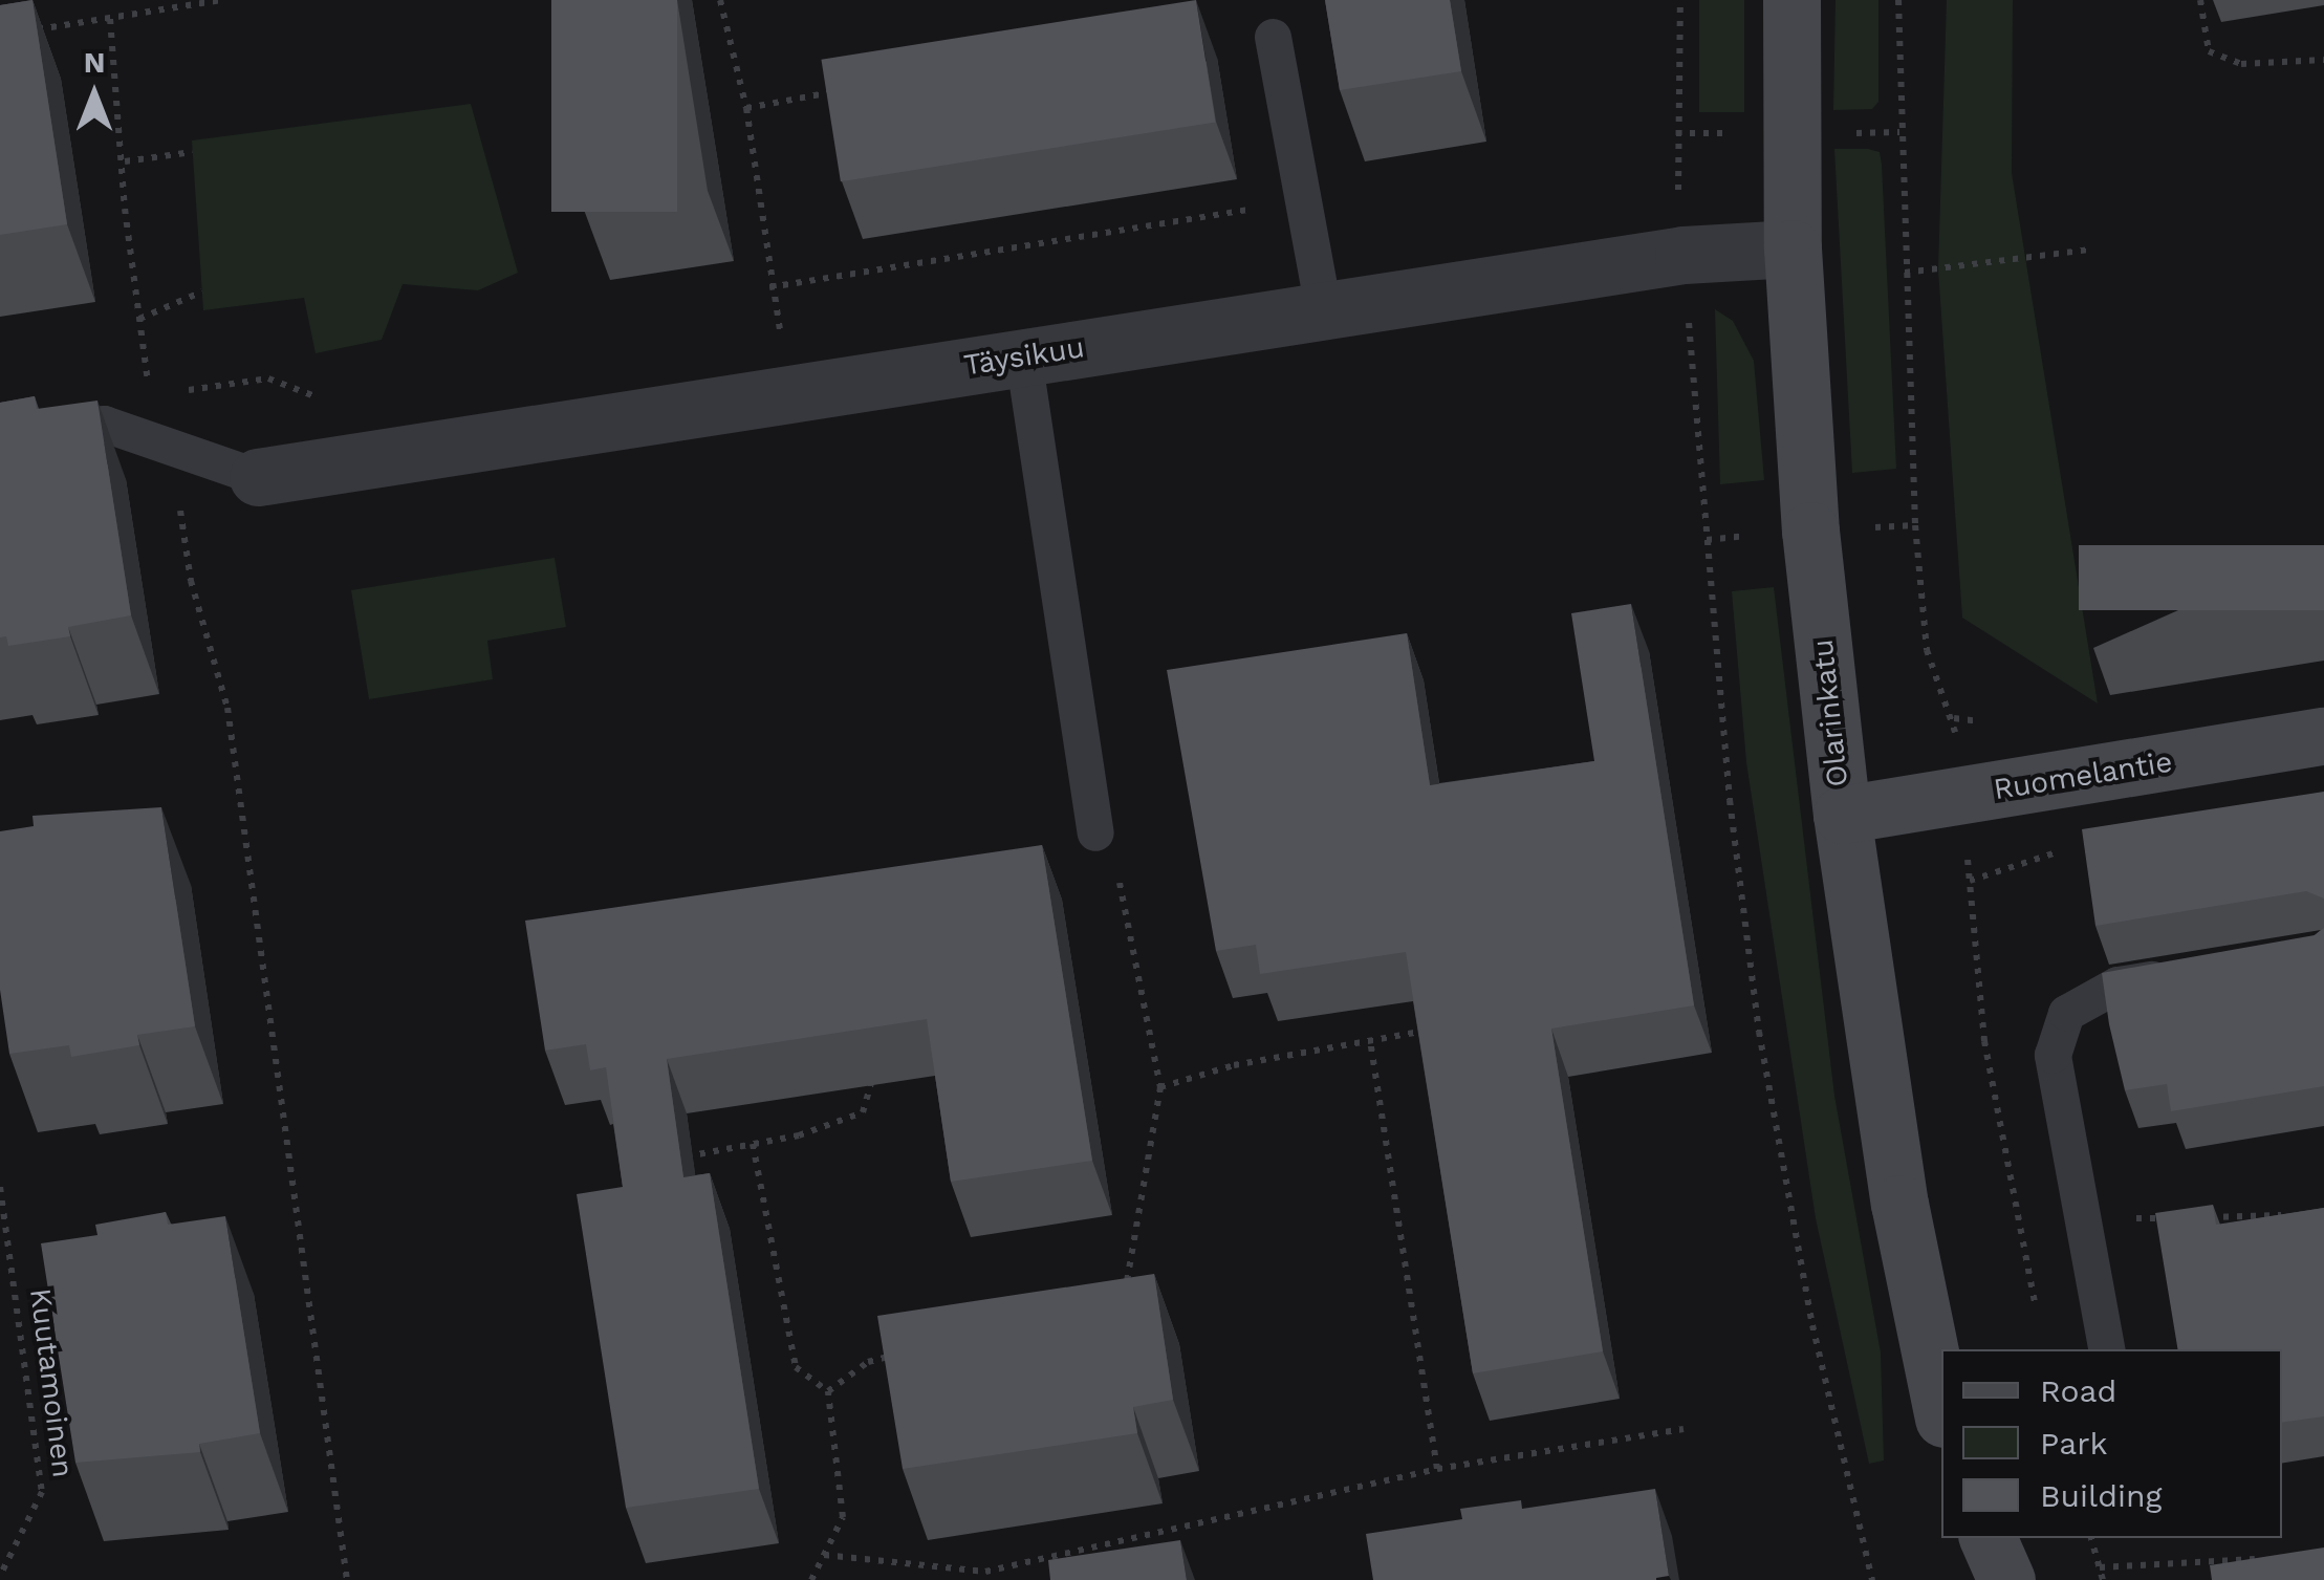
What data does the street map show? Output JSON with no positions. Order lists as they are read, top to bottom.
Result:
{
  "streets": {
    "main road": ["Olarinkatu", "Ruomelantie"],
    "street": ["Täysikuu"],
    "path": ["Kuutamoinen"]
  },
  "crossings": [
    ["Täysikuu", "Olarinkatu"],
    ["Olarinkatu", "Ruomelantie"]
  ],
  "legend": ["Road", "Park", "Building"],
  "north": "top"
}
